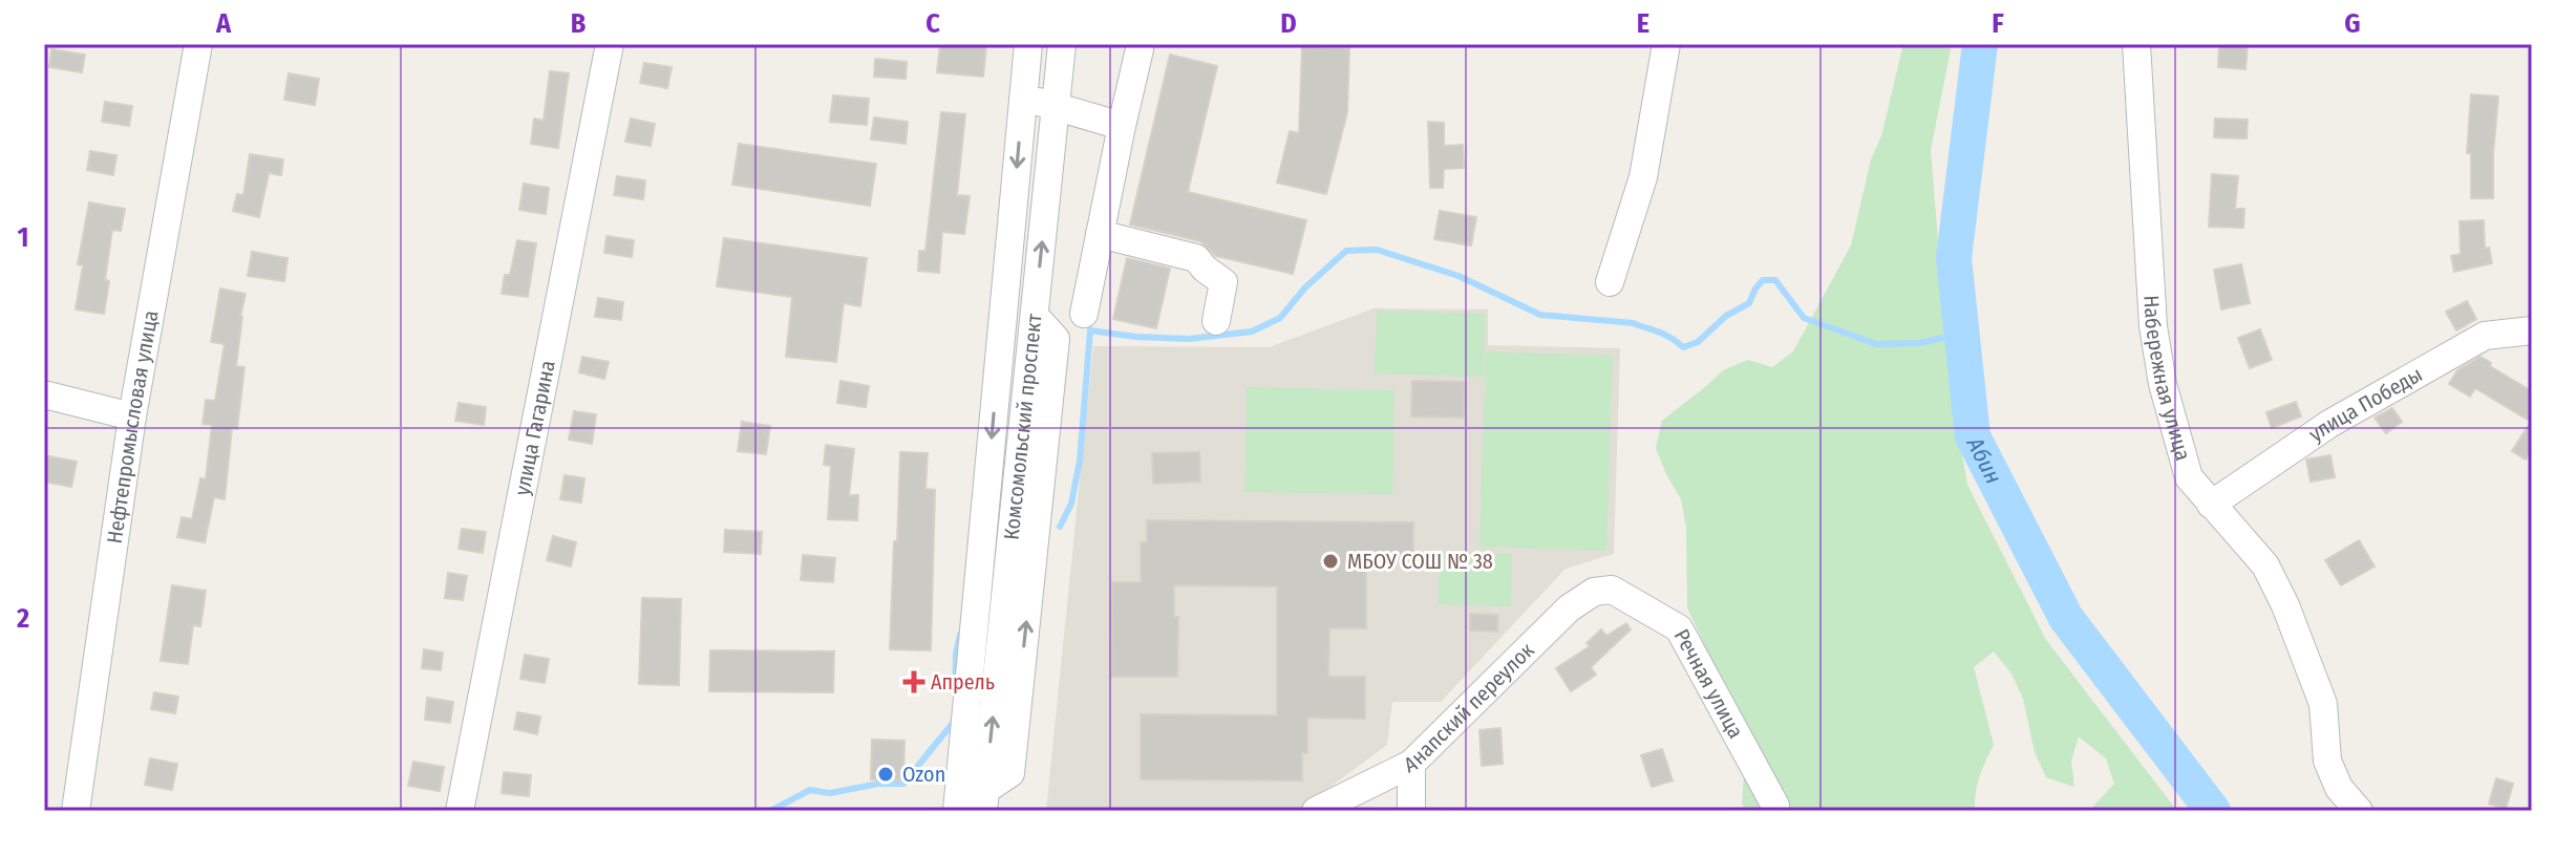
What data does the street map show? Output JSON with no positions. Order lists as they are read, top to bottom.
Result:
{
  "streets": {
    "street": [
      "Набережная улица",
      "улица Победы",
      "Нефтепромысловая улица",
      "улица Гагарина",
      "Комсомольский проспект",
      "Речная улица",
      "Анапский переулок"
    ]
  },
  "crossings": [
    ["Набережная улица", "улица Победы"],
    ["Речная улица", "Анапский переулок"]
  ],
  "water": ["Абин"],
  "places": {
    "other": ["МБОУ СОШ № 38", "Ozon"],
    "health": ["Апрель"]
  },
  "grid": {
    "columns": [
      "A",
      "B",
      "C",
      "D",
      "E",
      "F",
      "G"
    ],
    "rows": ["1", "2"]
  }
}
